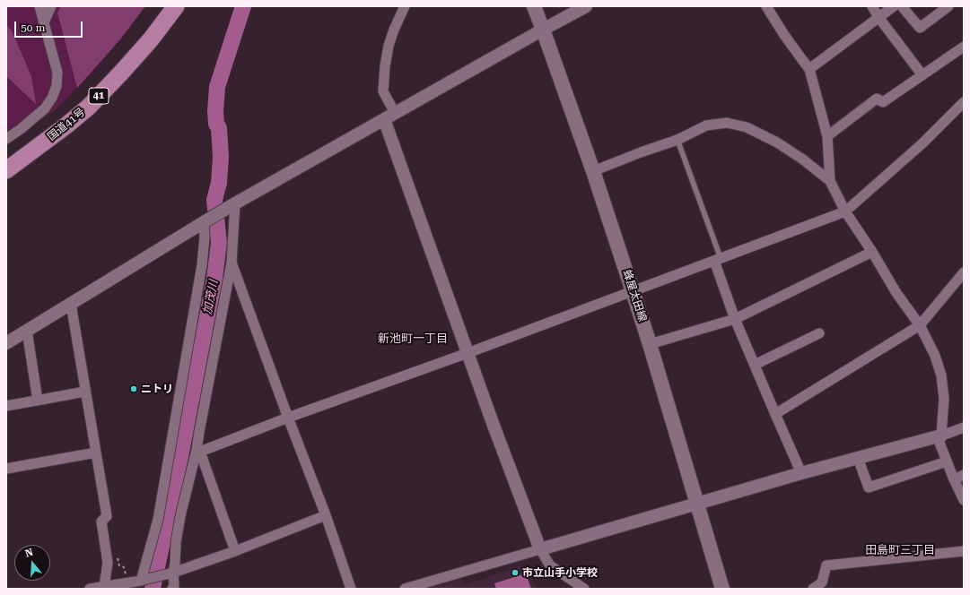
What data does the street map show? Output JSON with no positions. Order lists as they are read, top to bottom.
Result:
{
  "streets": {
    "highway": ["41", "国道41号"],
    "main road": ["蜂屋太田線"]
  },
  "districts": ["新池町一丁目", "田島町三丁目"],
  "water": ["加茂川"],
  "places": ["ニトリ", "市立山手小学校"],
  "scale_bar": "50 m",
  "north": "top"
}
